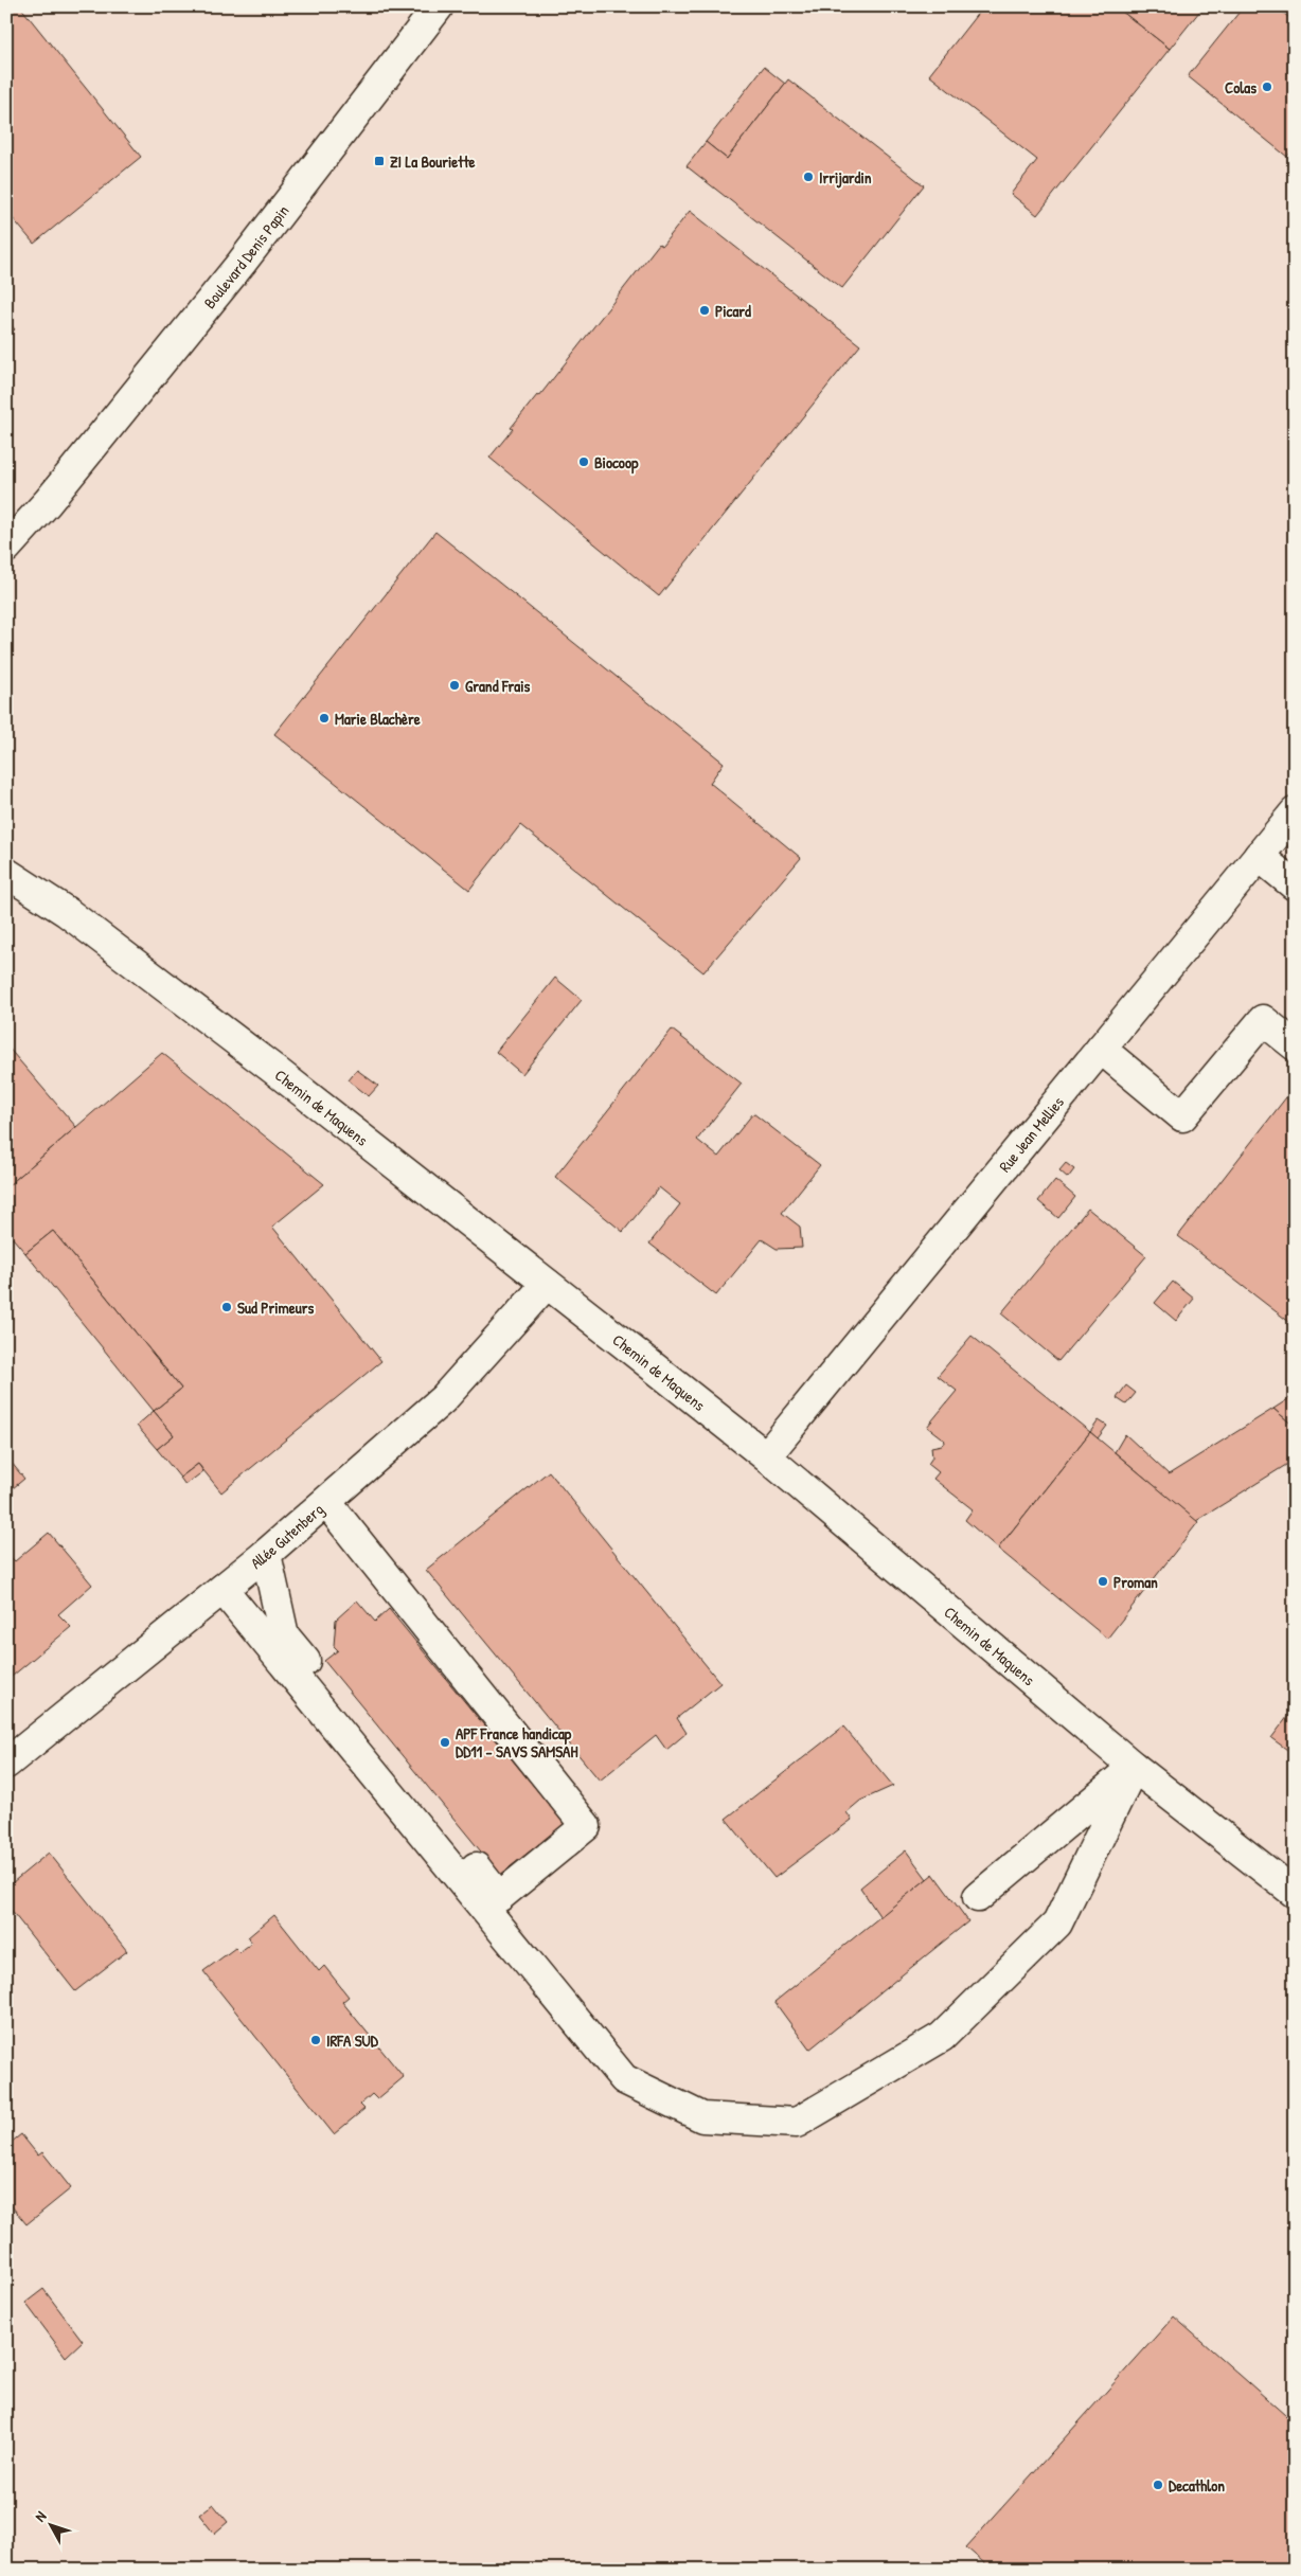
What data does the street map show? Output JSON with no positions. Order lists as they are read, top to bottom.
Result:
{
  "streets": {
    "street": [
      "Boulevard Denis Papin",
      "Chemin de Maquens",
      "Rue Jean Mellies",
      "Allée Gutenberg"
    ]
  },
  "crossings": [
    ["Chemin de Maquens", "Rue Jean Mellies"],
    ["Chemin de Maquens", "Allée Gutenberg"]
  ],
  "places": {
    "other": [
      "Colas",
      "Irrijardin",
      "Picard",
      "Biocoop",
      "Grand Frais",
      "Marie Blachère",
      "Sud Primeurs",
      "Proman",
      "APF France handicap DD11 - SAVS SAMSAH",
      "IRFA SUD",
      "Decathlon"
    ],
    "transit": ["ZI La Bouriette"]
  },
  "north": "top left"
}
